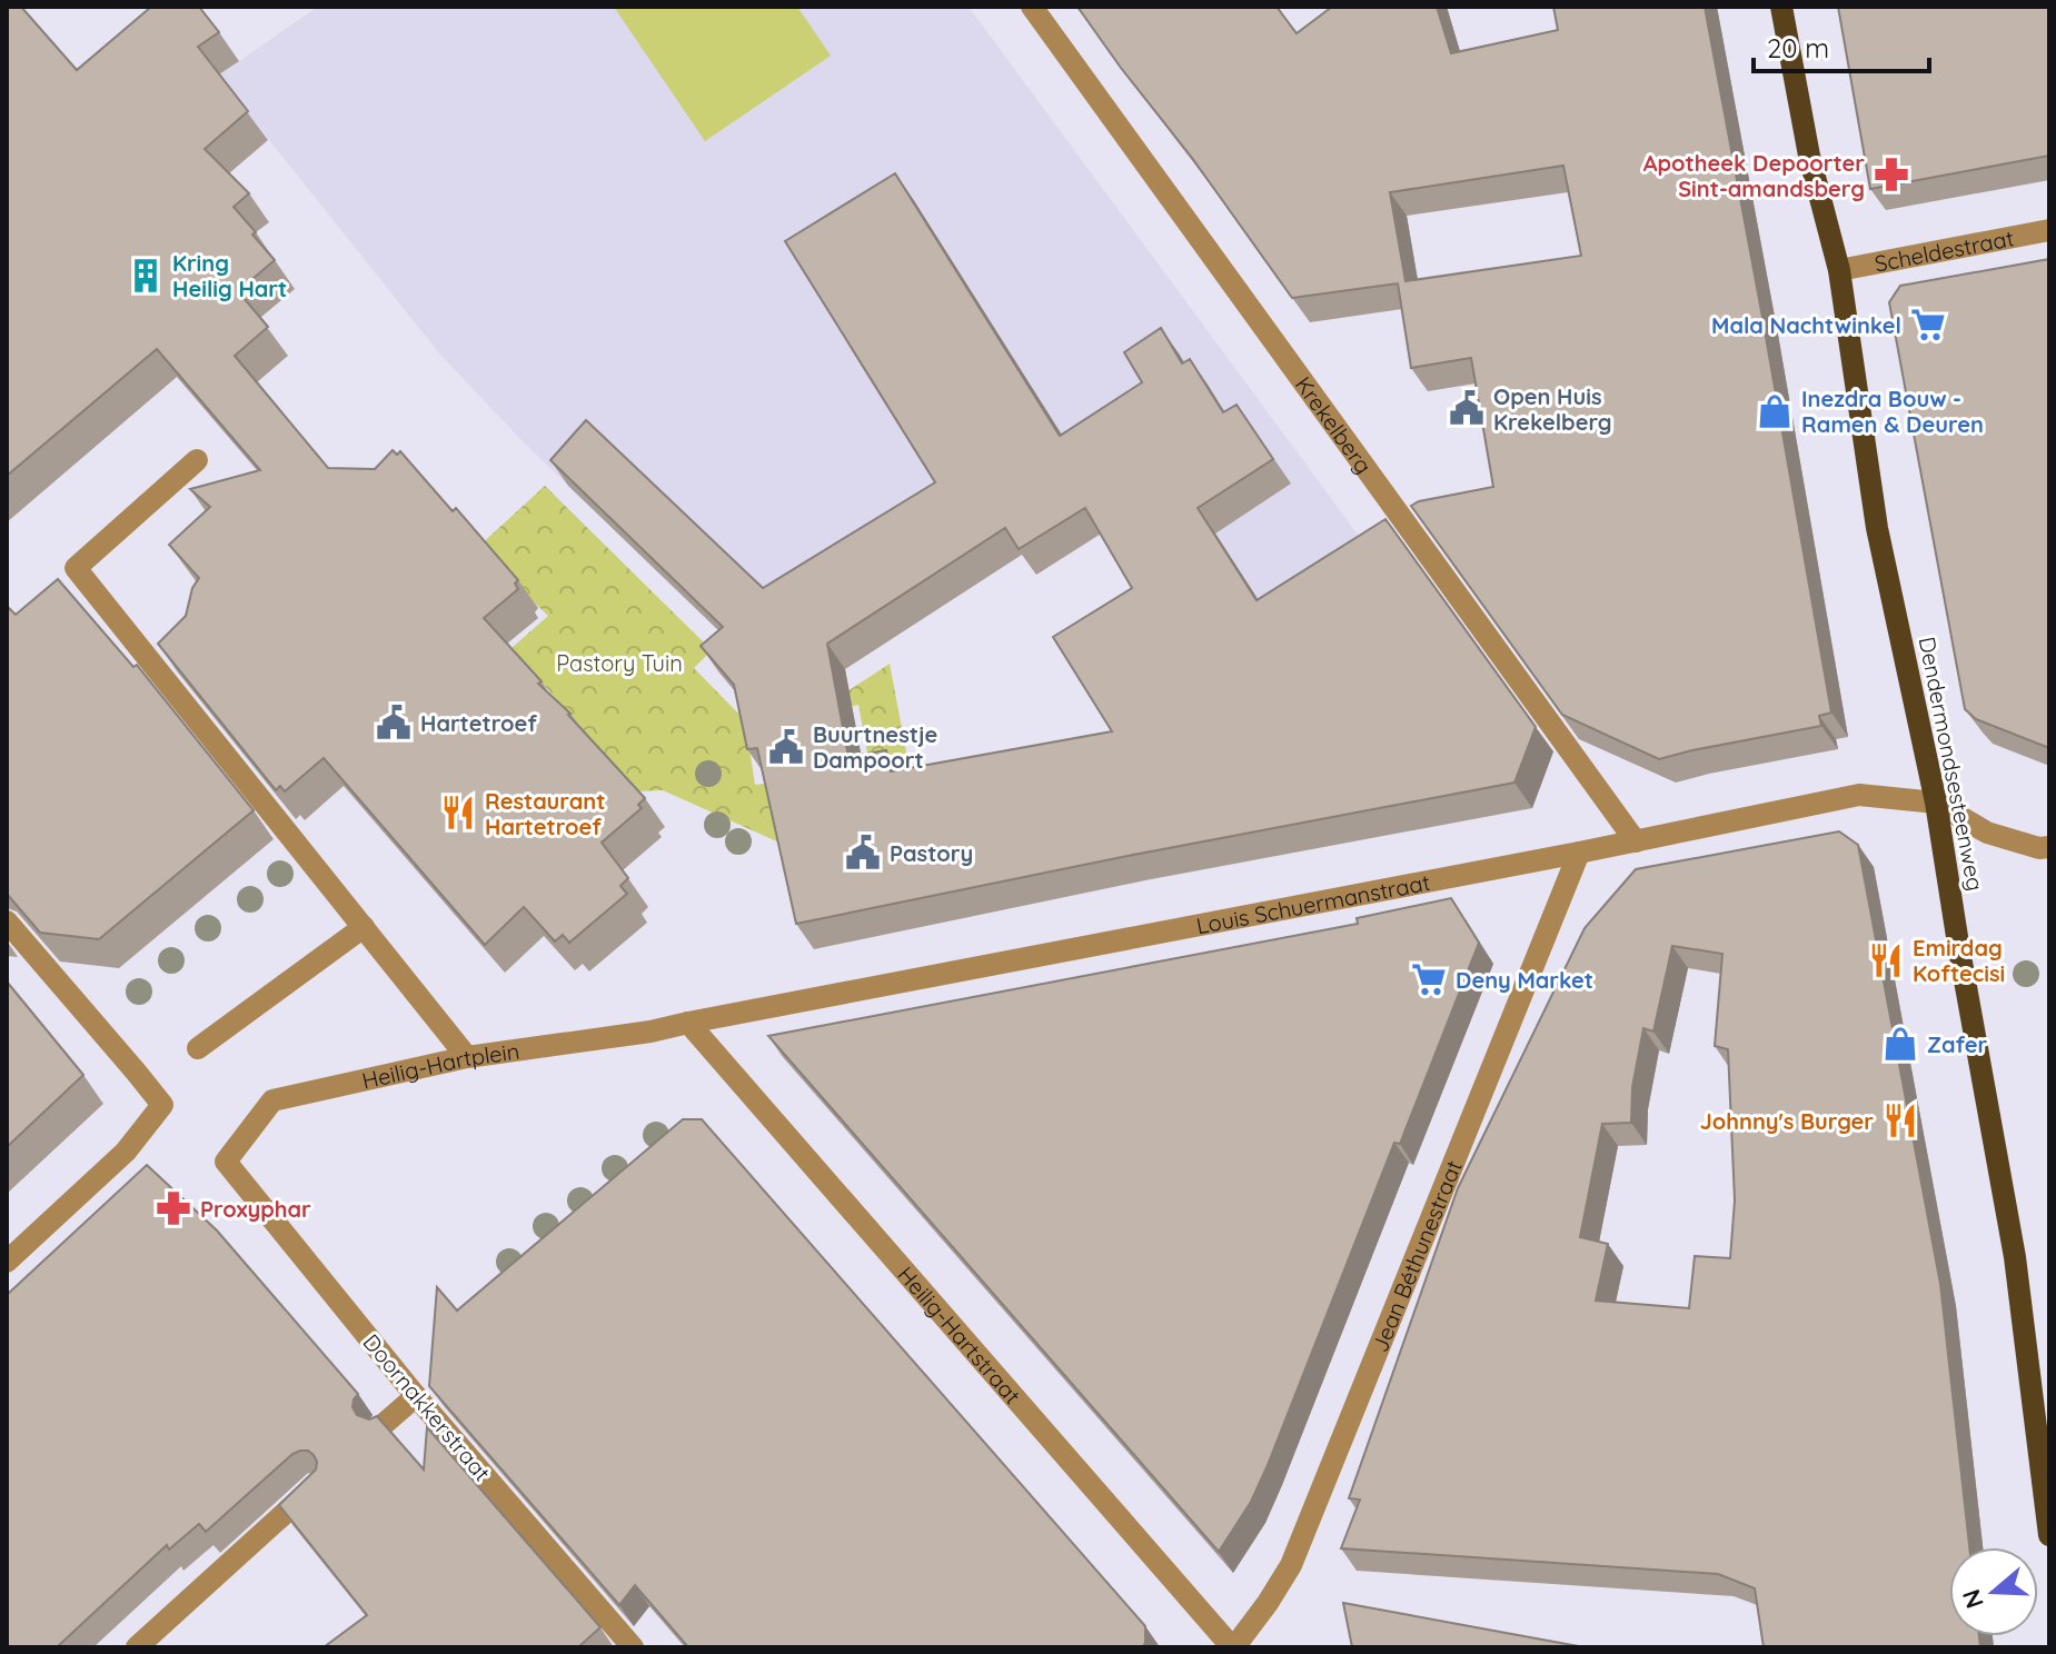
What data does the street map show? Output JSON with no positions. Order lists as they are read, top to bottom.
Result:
{
  "streets": {
    "main road": ["Dendermondsesteenweg"],
    "street": [
      "Scheldestraat",
      "Krekelberg",
      "Louis Schuermanstraat",
      "Heilig-Hartplein",
      "Jean Béthunestraat",
      "Heilig-Hartstraat",
      "Doornakkerstraat"
    ]
  },
  "crossings": [
    ["Scheldestraat", "Dendermondsesteenweg"],
    ["Krekelberg", "Louis Schuermanstraat"],
    ["Dendermondsesteenweg", "Louis Schuermanstraat"],
    ["Louis Schuermanstraat", "Heilig-Hartplein"],
    ["Louis Schuermanstraat", "Jean Béthunestraat"],
    ["Louis Schuermanstraat", "Heilig-Hartstraat"],
    ["Heilig-Hartplein", "Heilig-Hartstraat"],
    ["Heilig-Hartplein", "Doornakkerstraat"],
    ["Jean Béthunestraat", "Heilig-Hartstraat"]
  ],
  "parks": ["Pastory Tuin"],
  "places": {
    "pharmacy": ["Apotheek Depoorter Sint-amandsberg", "Proxyphar"],
    "building": ["Kring Heilig Hart"],
    "supermarket": ["Mala Nachtwinkel", "Deny Market"],
    "public building": [
      "Open Huis Krekelberg",
      "Hartetroef",
      "Buurtnestje Dampoort",
      "Pastory"
    ],
    "shop": ["Inezdra Bouw - Ramen & Deuren", "Zafer"],
    "restaurant": ["Restaurant Hartetroef", "Emirdag Koftecisi", "Johnny's Burger"]
  },
  "scale_bar": "20 m",
  "north": "left"
}
